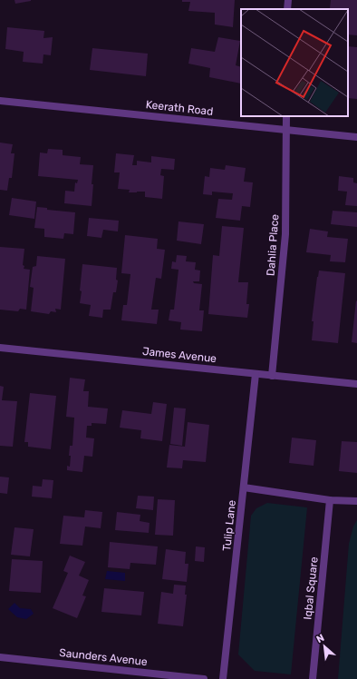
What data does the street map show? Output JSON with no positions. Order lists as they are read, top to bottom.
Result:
{
  "streets": {
    "street": [
      "Keerath Road",
      "Dahlia Place",
      "James Avenue",
      "Tulip Lane",
      "Iqbal Square",
      "Saunders Avenue"
    ]
  },
  "crossings": [
    ["Keerath Road", "Dahlia Place"],
    ["Dahlia Place", "James Avenue"],
    ["James Avenue", "Tulip Lane"]
  ],
  "north": "top left"
}
